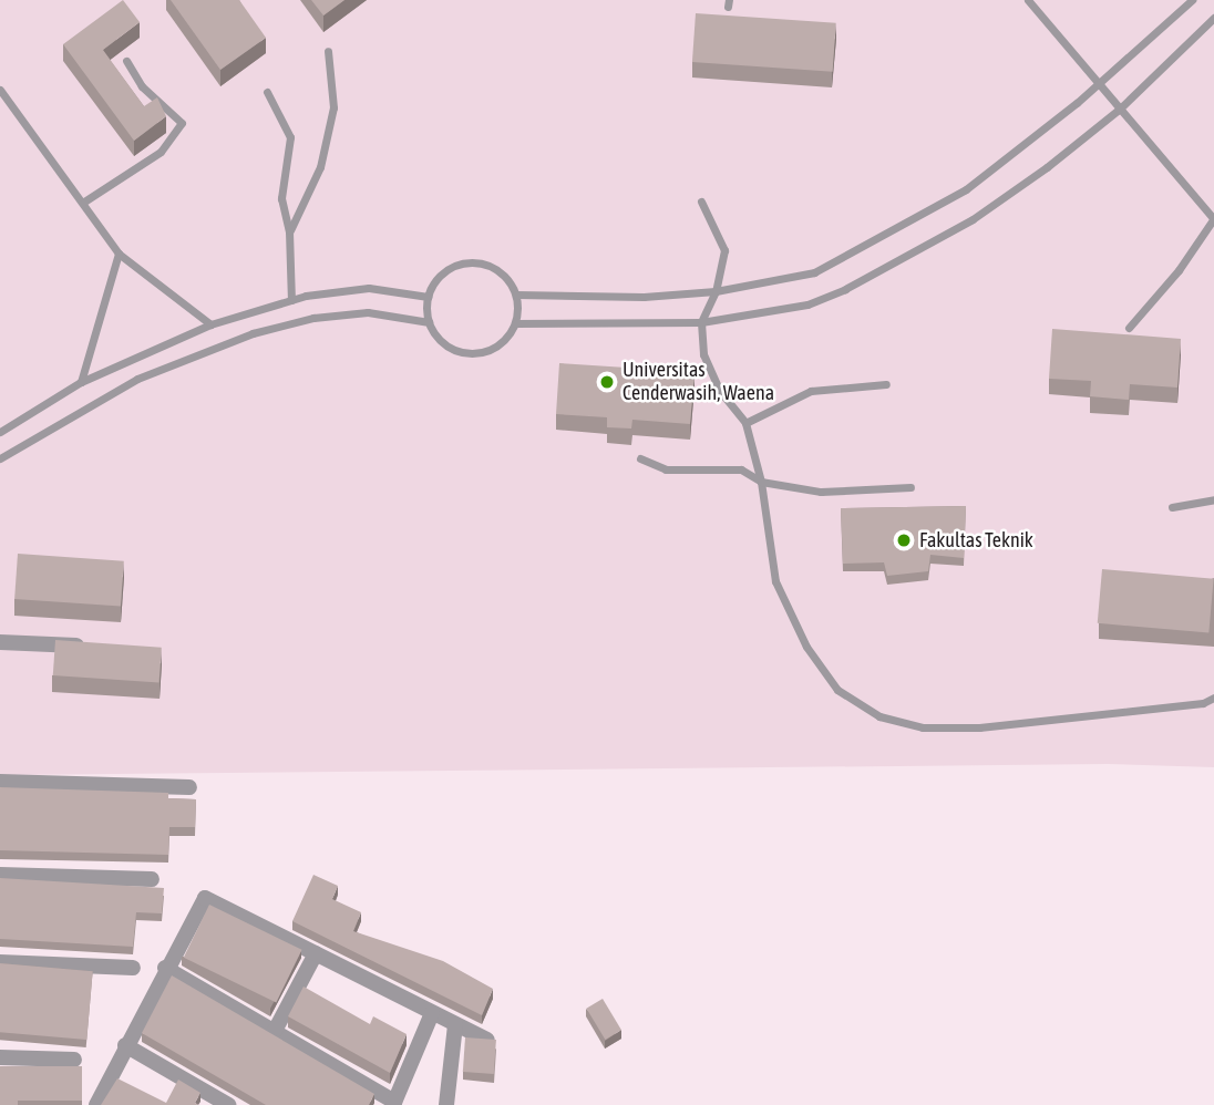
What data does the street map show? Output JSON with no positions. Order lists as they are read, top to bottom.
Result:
{
  "places": ["Universitas Cenderwasih, Waena", "Fakultas Teknik"]
}
